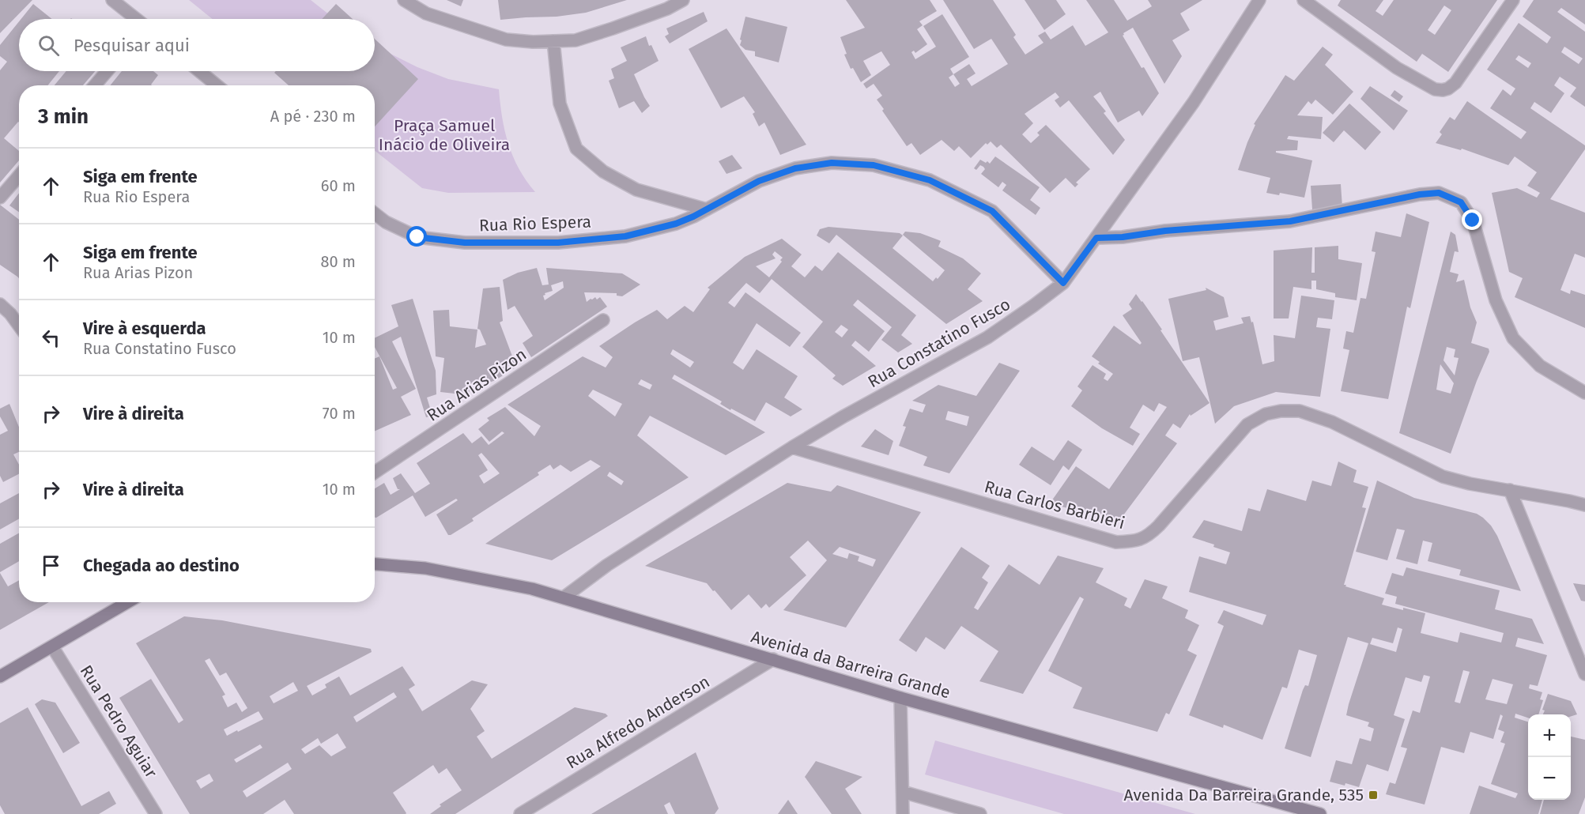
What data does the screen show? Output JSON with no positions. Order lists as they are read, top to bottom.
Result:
{
  "streets": {
    "main road": ["Avenida da Barreira Grande"],
    "street": [
      "Rua Rio Espera",
      "Rua Constatino Fusco",
      "Rua Arias Pizon",
      "Rua Carlos Barbieri",
      "Rua Pedro Aguiar",
      "Rua Alfredo Anderson"
    ]
  },
  "crossings": [
    ["Rua Constatino Fusco", "Rua Carlos Barbieri"],
    ["Rua Constatino Fusco", "Avenida da Barreira Grande"],
    ["Avenida da Barreira Grande", "Rua Alfredo Anderson"]
  ],
  "parks": ["Praça Samuel Inácio de Oliveira"],
  "places": {
    "transit": ["Avenida Da Barreira Grande, 535"]
  },
  "page": {
    "search": "Pesquisar aqui",
    "heading": ["3 min", "A pé · 230 m"],
    "list": [
      ["Siga em frente", "Rua Rio Espera", "60 m"],
      ["Siga em frente", "Rua Arias Pizon", "80 m"],
      ["Vire à esquerda", "Rua Constatino Fusco", "10 m"],
      ["Vire à direita", "70 m"],
      ["Vire à direita", "10 m"],
      "Chegada ao destino"
    ],
    "map_buttons": ["+", "−"]
  }
}
